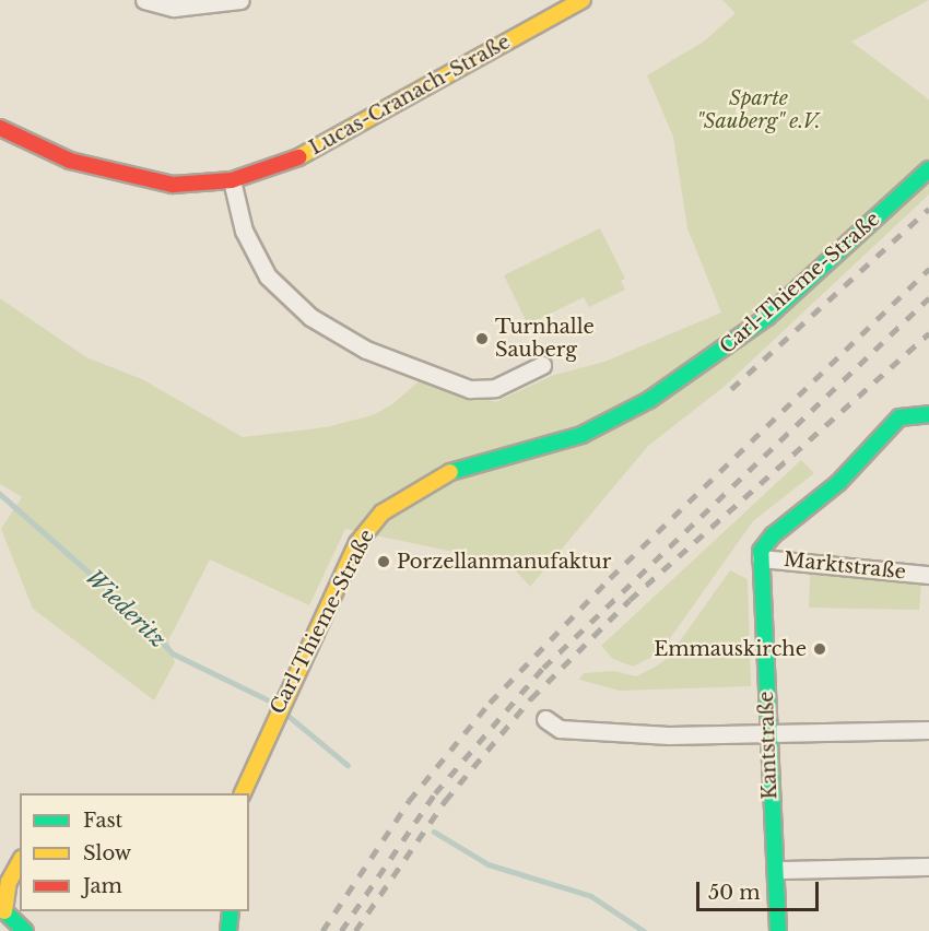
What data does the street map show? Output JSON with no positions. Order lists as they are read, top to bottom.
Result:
{
  "streets": {
    "street": [
      "Lucas-Cranach-Straße",
      "Carl-Thieme-Straße",
      "Marktstraße",
      "Kantstraße"
    ]
  },
  "crossings": [
    ["Marktstraße", "Kantstraße"]
  ],
  "water": ["Wiederitz"],
  "parks": ["Sparte \"Sauberg\" e.V."],
  "places": ["Turnhalle Sauberg", "Porzellanmanufaktur", "Emmauskirche"],
  "legend": ["Fast", "Slow", "Jam"],
  "scale_bar": "50 m"
}
